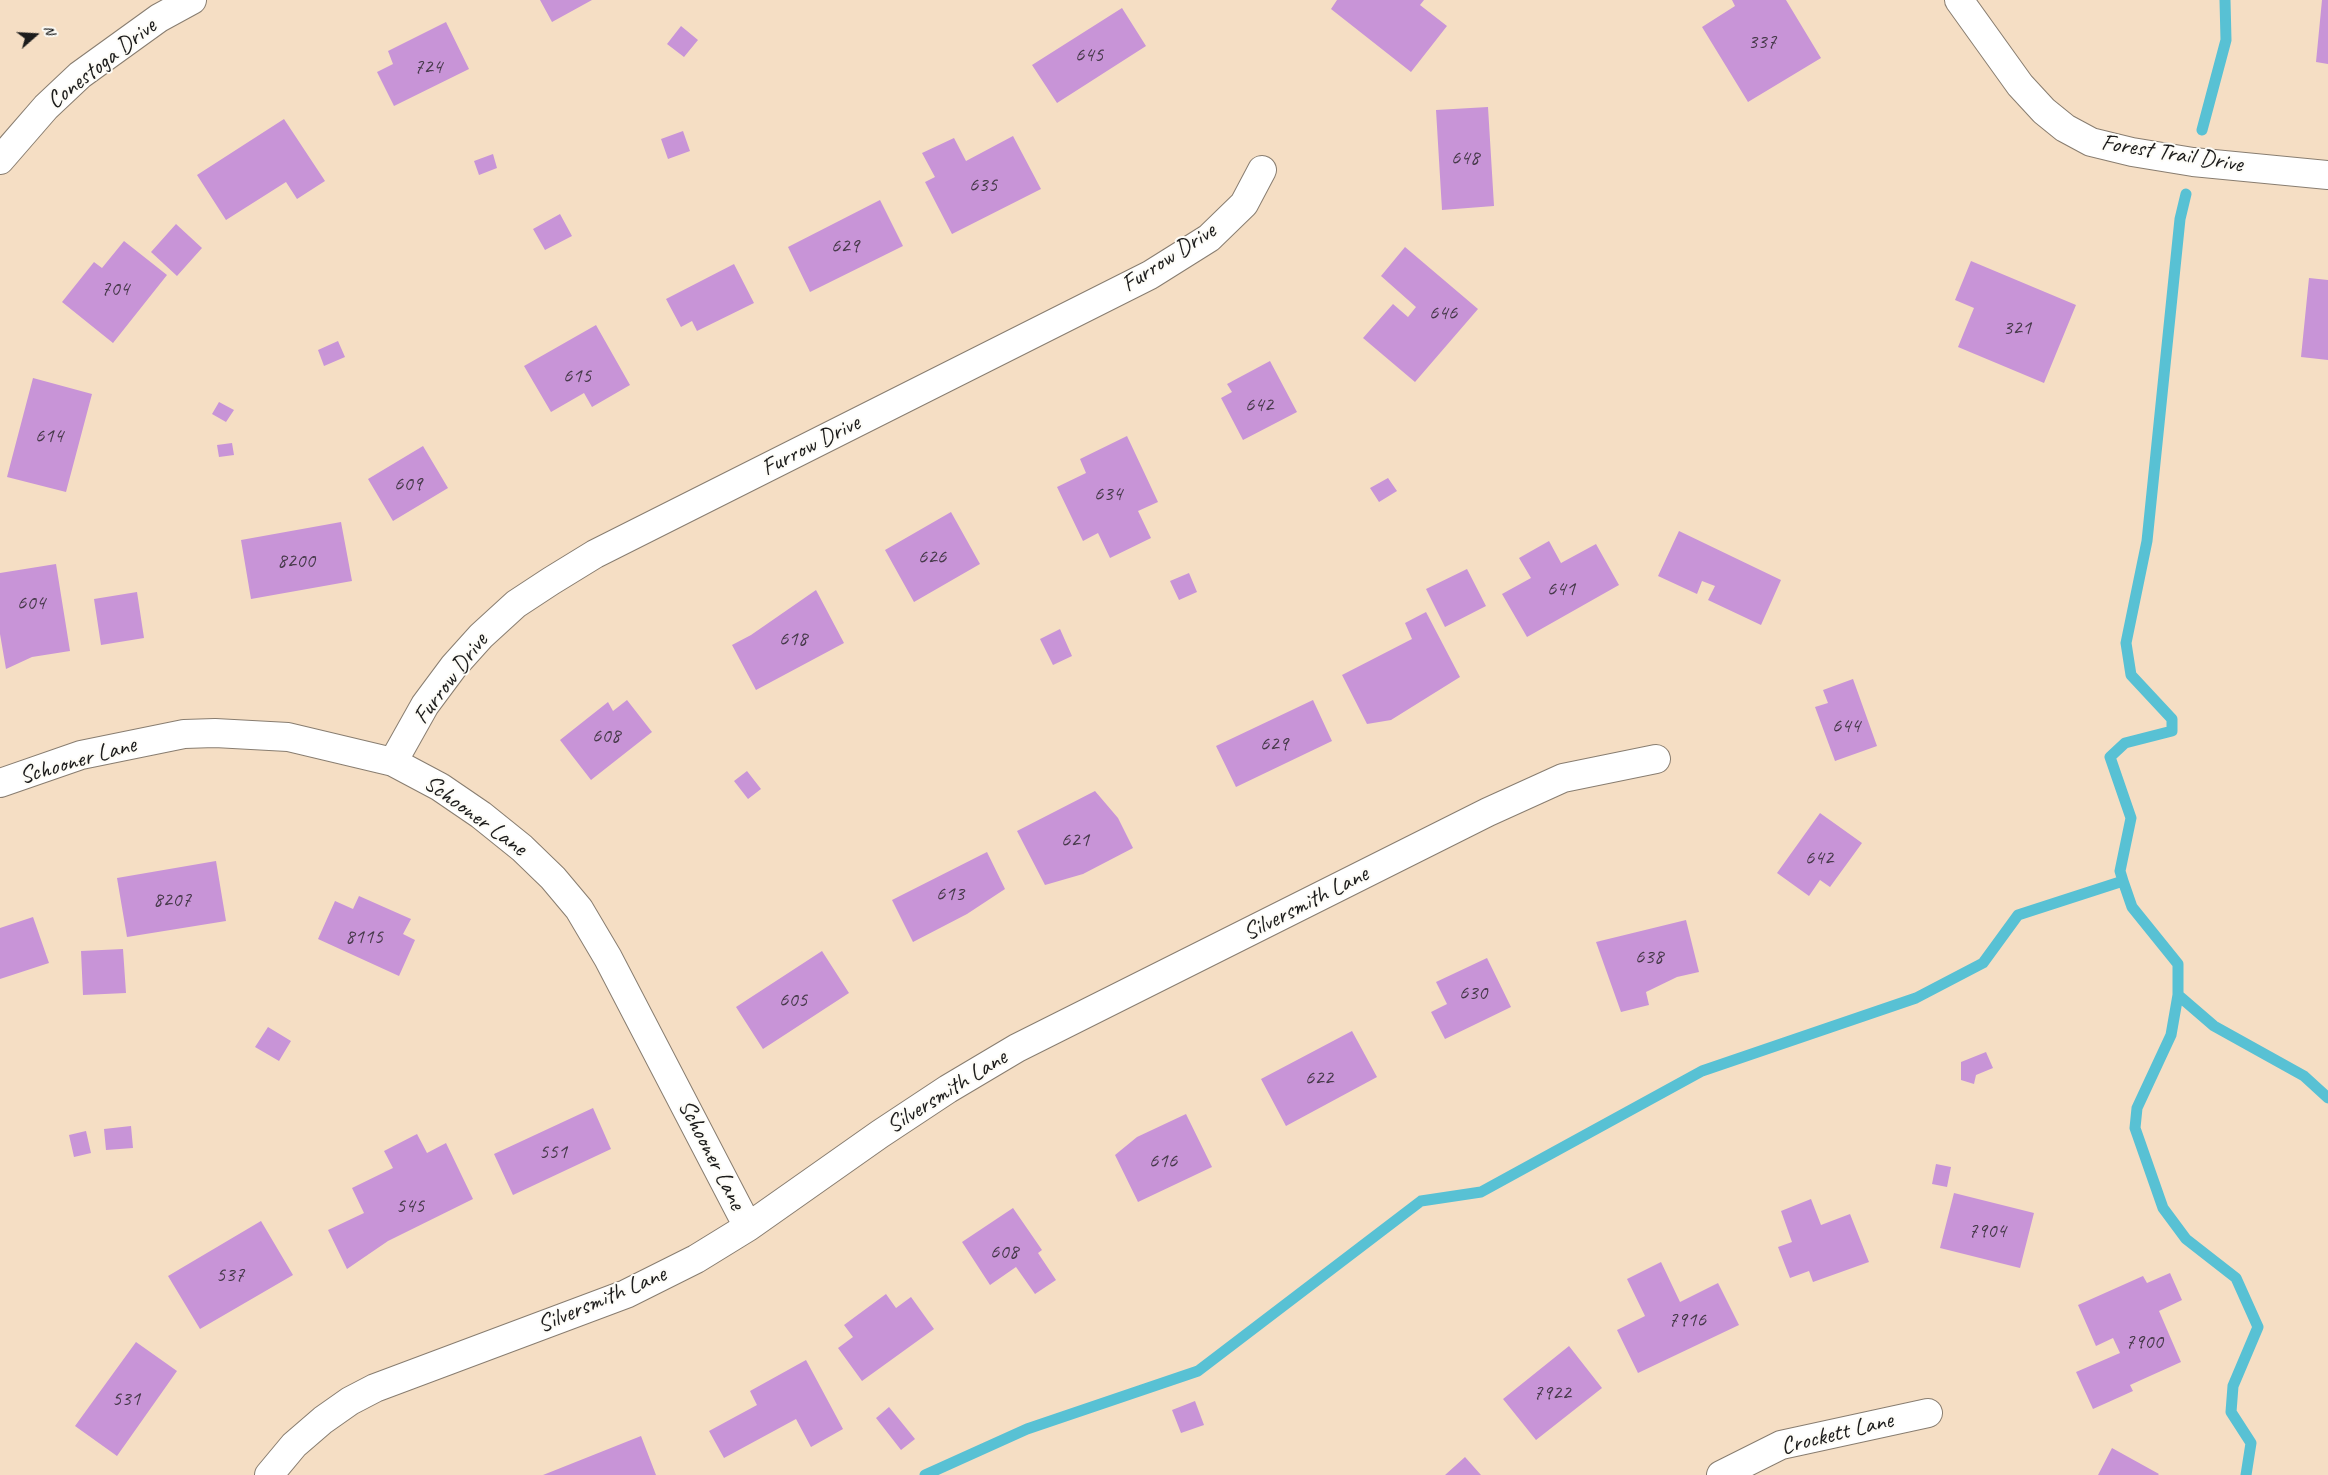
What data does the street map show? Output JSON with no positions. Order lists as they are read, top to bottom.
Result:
{
  "streets": {
    "street": [
      "Conestoga Drive",
      "Forest Trail Drive",
      "Furrow Drive",
      "Schooner Lane",
      "Silversmith Lane",
      "Crockett Lane"
    ]
  },
  "crossings": [
    ["Furrow Drive", "Schooner Lane"],
    ["Schooner Lane", "Silversmith Lane"]
  ],
  "house_numbers": [
    "337",
    "645",
    "724",
    "648",
    "635",
    "629",
    "704",
    "646",
    "321",
    "615",
    "642",
    "614",
    "609",
    "634",
    "626",
    "8200",
    "641",
    "604",
    "618",
    "644",
    "608",
    "629",
    "621",
    "642",
    "613",
    "8207",
    "8115",
    "638",
    "630",
    "605",
    "622",
    "551",
    "616",
    "545",
    "7904",
    "608",
    "537",
    "7916",
    "7900",
    "7922",
    "531"
  ],
  "north": "right"
}
